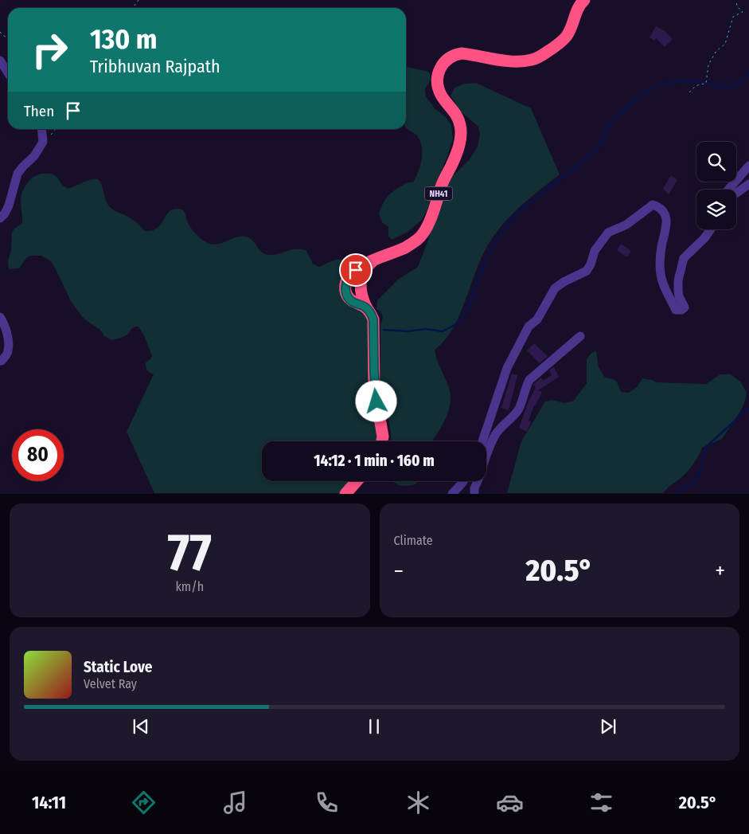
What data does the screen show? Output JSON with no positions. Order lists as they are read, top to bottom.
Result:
{
  "streets": {
    "highway": ["NH41"]
  },
  "page": {
    "turn": ["130 m", "Tribhuvan Rajpath"],
    "then": "Then",
    "limit": "80",
    "trip": "14:12 · 1 min · 160 m",
    "tile": [
      ["77", "km/h"],
      "Climate"
    ],
    "heat": ["−", "20.5°", "+"],
    "song": ["Static Love", "Velvet Ray"],
    "tabs": ["14:11", "20.5°"]
  }
}
